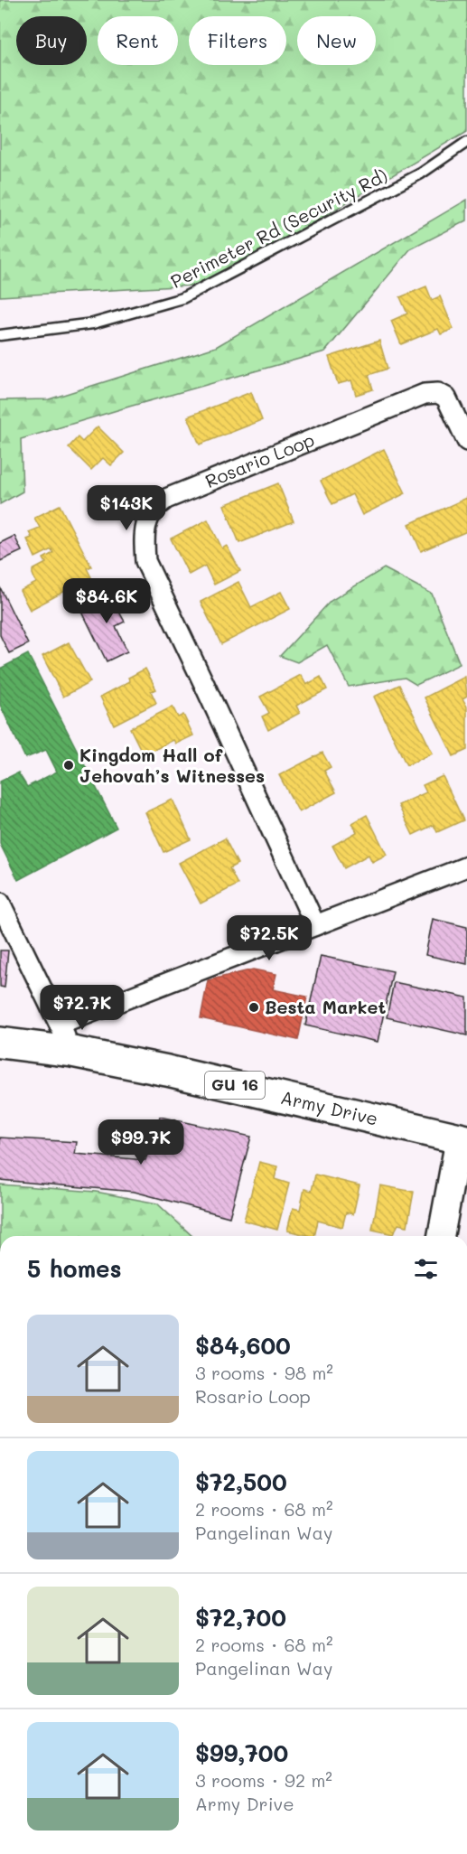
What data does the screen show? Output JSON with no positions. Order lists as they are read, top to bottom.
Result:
{
  "streets": {
    "main road": ["GU 16", "Army Drive"],
    "street": ["Rosario Loop"],
    "lane": ["Perimeter Rd (Security Rd)"]
  },
  "places": ["Kingdom Hall of Jehovah’s Witnesses", "Besta Market"],
  "page": {
    "chip": [
      "Buy",
      "Rent",
      "Filters",
      "New"
    ],
    "price": [
      "$143K",
      "$84.6K",
      "$72.5K",
      "$72.7K",
      "$99.7K"
    ],
    "heading": "5 homes",
    "list": [
      {
        "name": "$84,600",
        "note": "3 rooms · 98 m² · Rosario Loop"
      },
      {
        "name": "$72,500",
        "note": "2 rooms · 68 m² · Pangelinan Way"
      },
      {
        "name": "$72,700",
        "note": "2 rooms · 68 m² · Pangelinan Way"
      },
      {
        "name": "$99,700",
        "note": "3 rooms · 92 m² · Army Drive"
      }
    ]
  }
}
